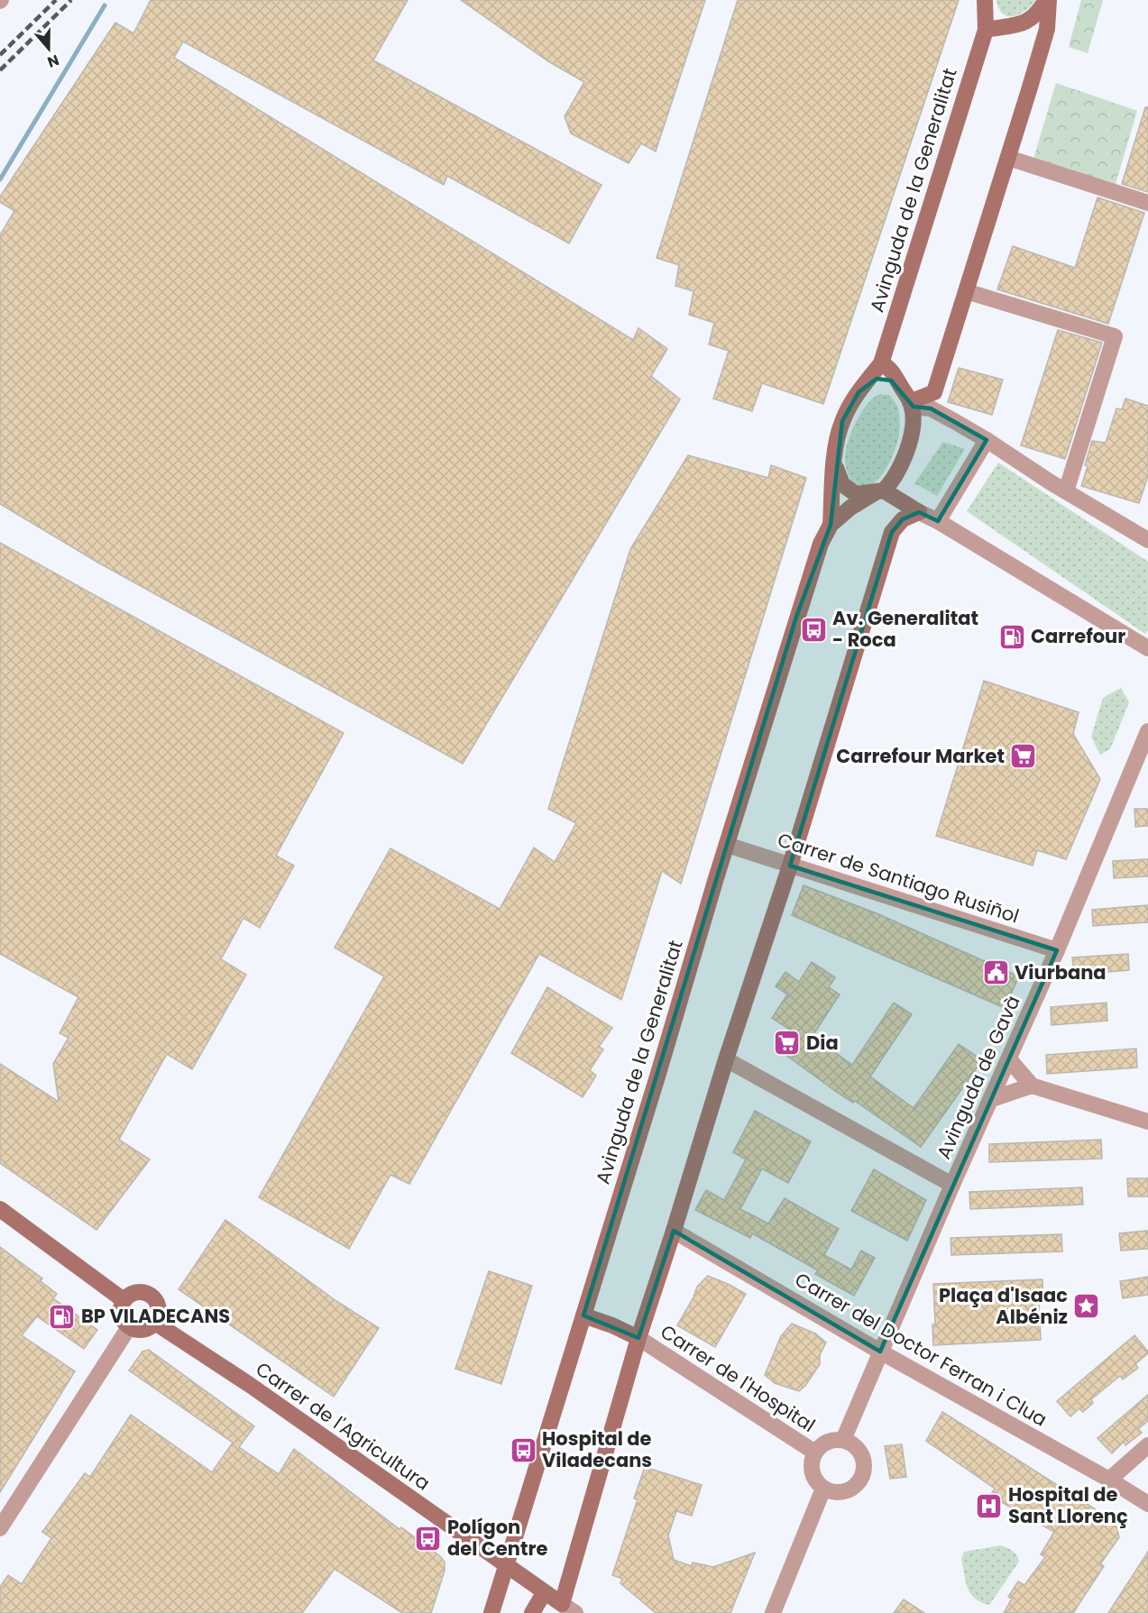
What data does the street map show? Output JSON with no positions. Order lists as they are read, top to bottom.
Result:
{
  "streets": {
    "street": [
      "Avinguda de la Generalitat",
      "Carrer de Santiago Rusiñol",
      "Avinguda de Gavà",
      "Carrer del Doctor Ferran i Clua",
      "Carrer de l'Hospital",
      "Carrer de l'Agricultura"
    ]
  },
  "crossings": [
    ["Avinguda de la Generalitat", "Carrer de Santiago Rusiñol"],
    ["Avinguda de la Generalitat", "Carrer de l'Agricultura"],
    ["Carrer de Santiago Rusiñol", "Avinguda de Gavà"],
    ["Avinguda de Gavà", "Carrer del Doctor Ferran i Clua"],
    ["Avinguda de Gavà", "Carrer de l'Hospital"]
  ],
  "places": {
    "bus stop": ["Av. Generalitat - Roca", "Hospital de Viladecans", "Polígon del Centre"],
    "fuel station": ["Carrefour", "BP VILADECANS"],
    "supermarket": ["Carrefour Market", "Dia"],
    "public building": ["Viurbana"],
    "place": ["Plaça d'Isaac Albéniz"],
    "hospital": ["Hospital de Sant Llorenç"]
  },
  "north": "bottom"
}
